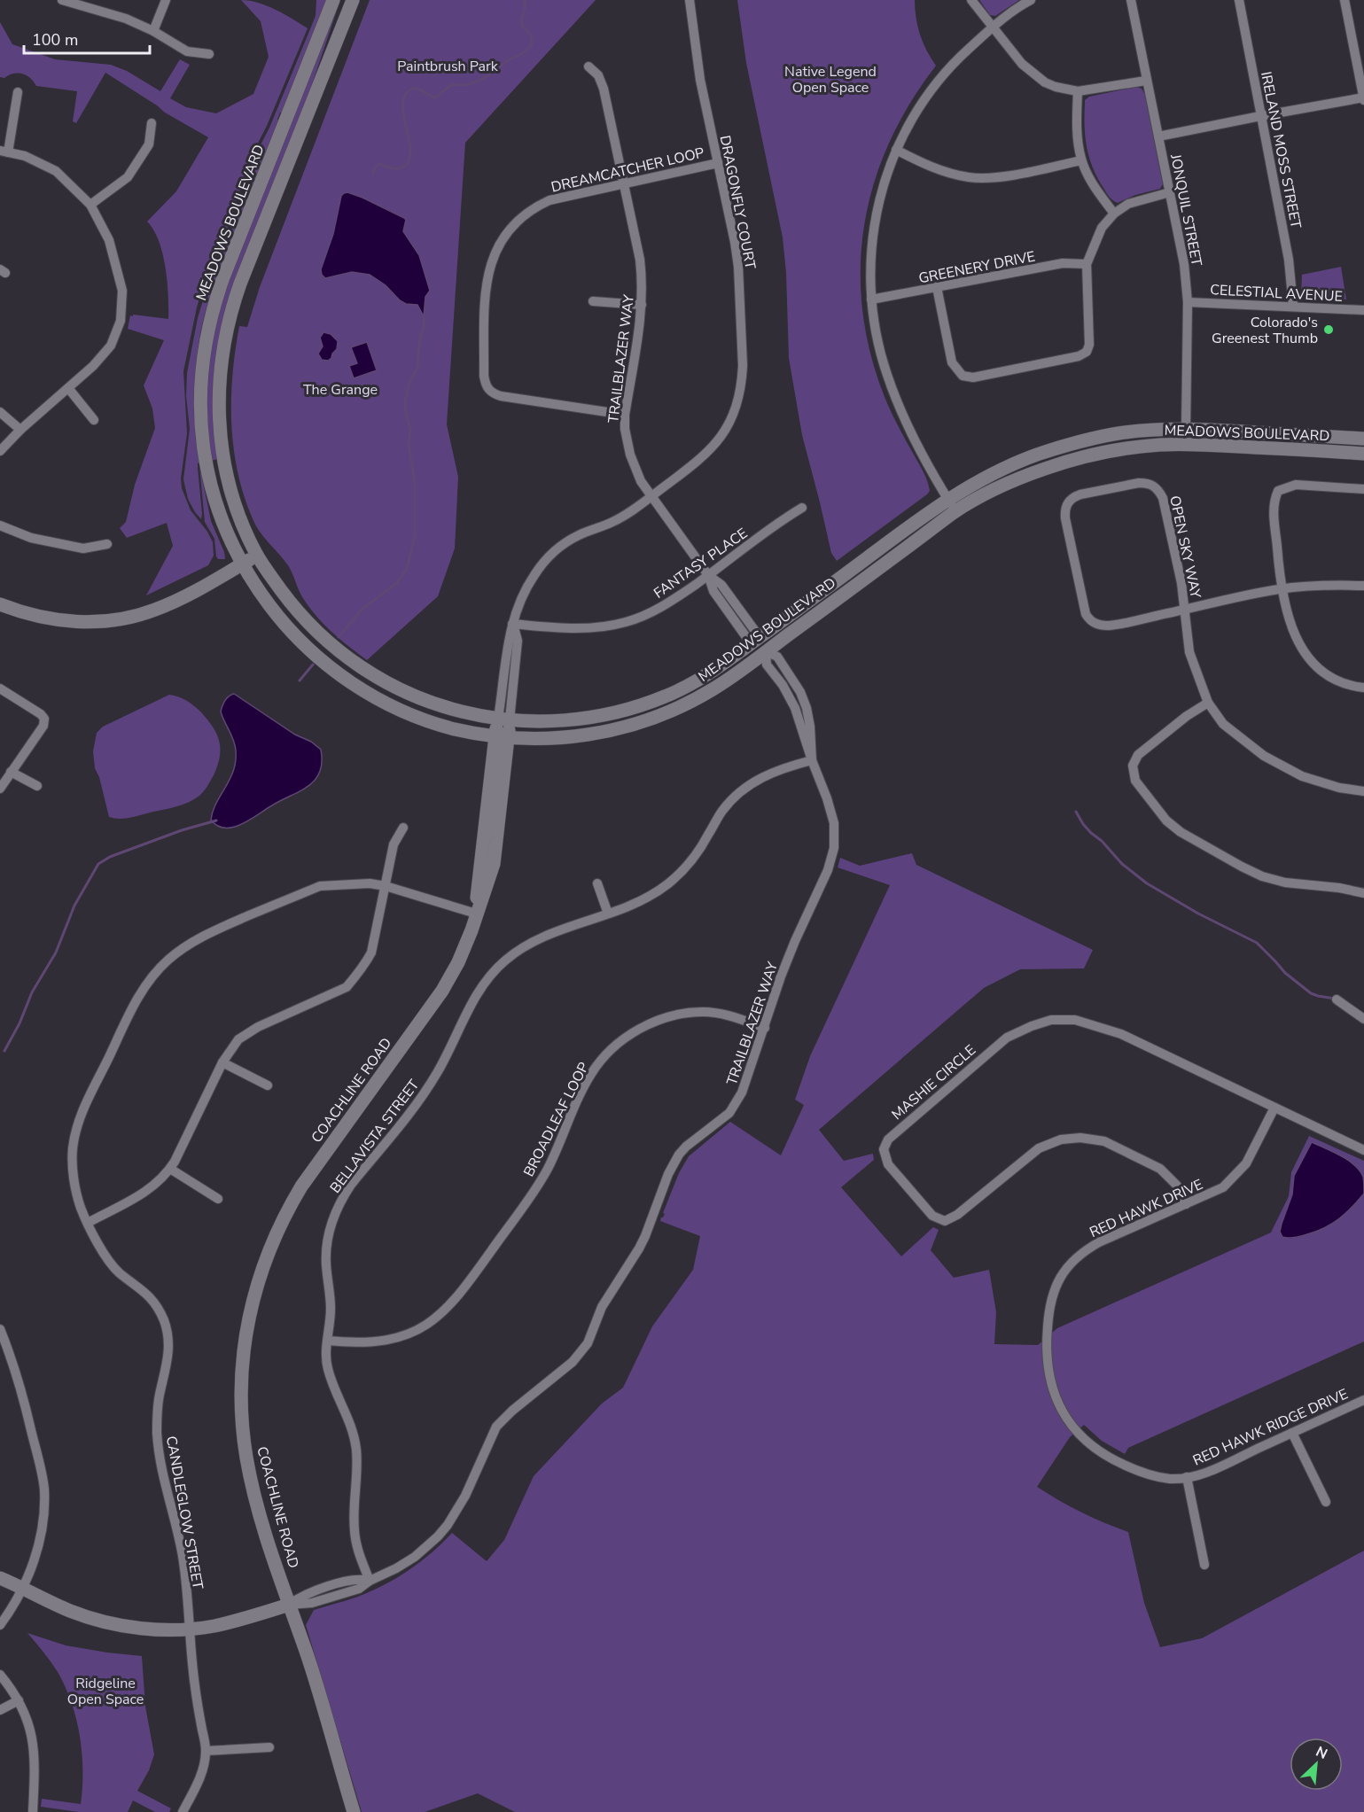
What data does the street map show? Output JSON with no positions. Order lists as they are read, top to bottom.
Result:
{
  "streets": {
    "main road": ["MEADOWS BOULEVARD", "COACHLINE ROAD"],
    "street": [
      "IRELAND MOSS STREET",
      "DREAMCATCHER LOOP",
      "DRAGONFLY COURT",
      "JONQUIL STREET",
      "GREENERY DRIVE",
      "CELESTIAL AVENUE",
      "TRAILBLAZER WAY",
      "OPEN SKY WAY",
      "FANTASY PLACE",
      "MASHIE CIRCLE",
      "BROADLEAF LOOP",
      "BELLAVISTA STREET",
      "RED HAWK DRIVE",
      "RED HAWK RIDGE DRIVE",
      "CANDLEGLOW STREET"
    ]
  },
  "crossings": [
    ["IRELAND MOSS STREET", "CELESTIAL AVENUE"],
    ["DREAMCATCHER LOOP", "DRAGONFLY COURT"],
    ["DREAMCATCHER LOOP", "TRAILBLAZER WAY"],
    ["DRAGONFLY COURT", "MEADOWS BOULEVARD"],
    ["DRAGONFLY COURT", "TRAILBLAZER WAY"],
    ["DRAGONFLY COURT", "FANTASY PLACE"],
    ["DRAGONFLY COURT", "COACHLINE ROAD"],
    ["JONQUIL STREET", "MEADOWS BOULEVARD"],
    ["JONQUIL STREET", "CELESTIAL AVENUE"],
    ["MEADOWS BOULEVARD", "TRAILBLAZER WAY"],
    ["MEADOWS BOULEVARD", "COACHLINE ROAD"],
    ["TRAILBLAZER WAY", "FANTASY PLACE"],
    ["TRAILBLAZER WAY", "COACHLINE ROAD"],
    ["TRAILBLAZER WAY", "BROADLEAF LOOP"],
    ["TRAILBLAZER WAY", "BELLAVISTA STREET"],
    ["MASHIE CIRCLE", "RED HAWK DRIVE"],
    ["COACHLINE ROAD", "CANDLEGLOW STREET"],
    ["BROADLEAF LOOP", "BELLAVISTA STREET"],
    ["RED HAWK DRIVE", "RED HAWK RIDGE DRIVE"]
  ],
  "parks": [
    "Paintbrush Park",
    "Native Legend Open Space",
    "The Grange",
    "Ridgeline Open Space"
  ],
  "places": ["Colorado's Greenest Thumb"],
  "scale_bar": "100 m",
  "north": "top right"
}
